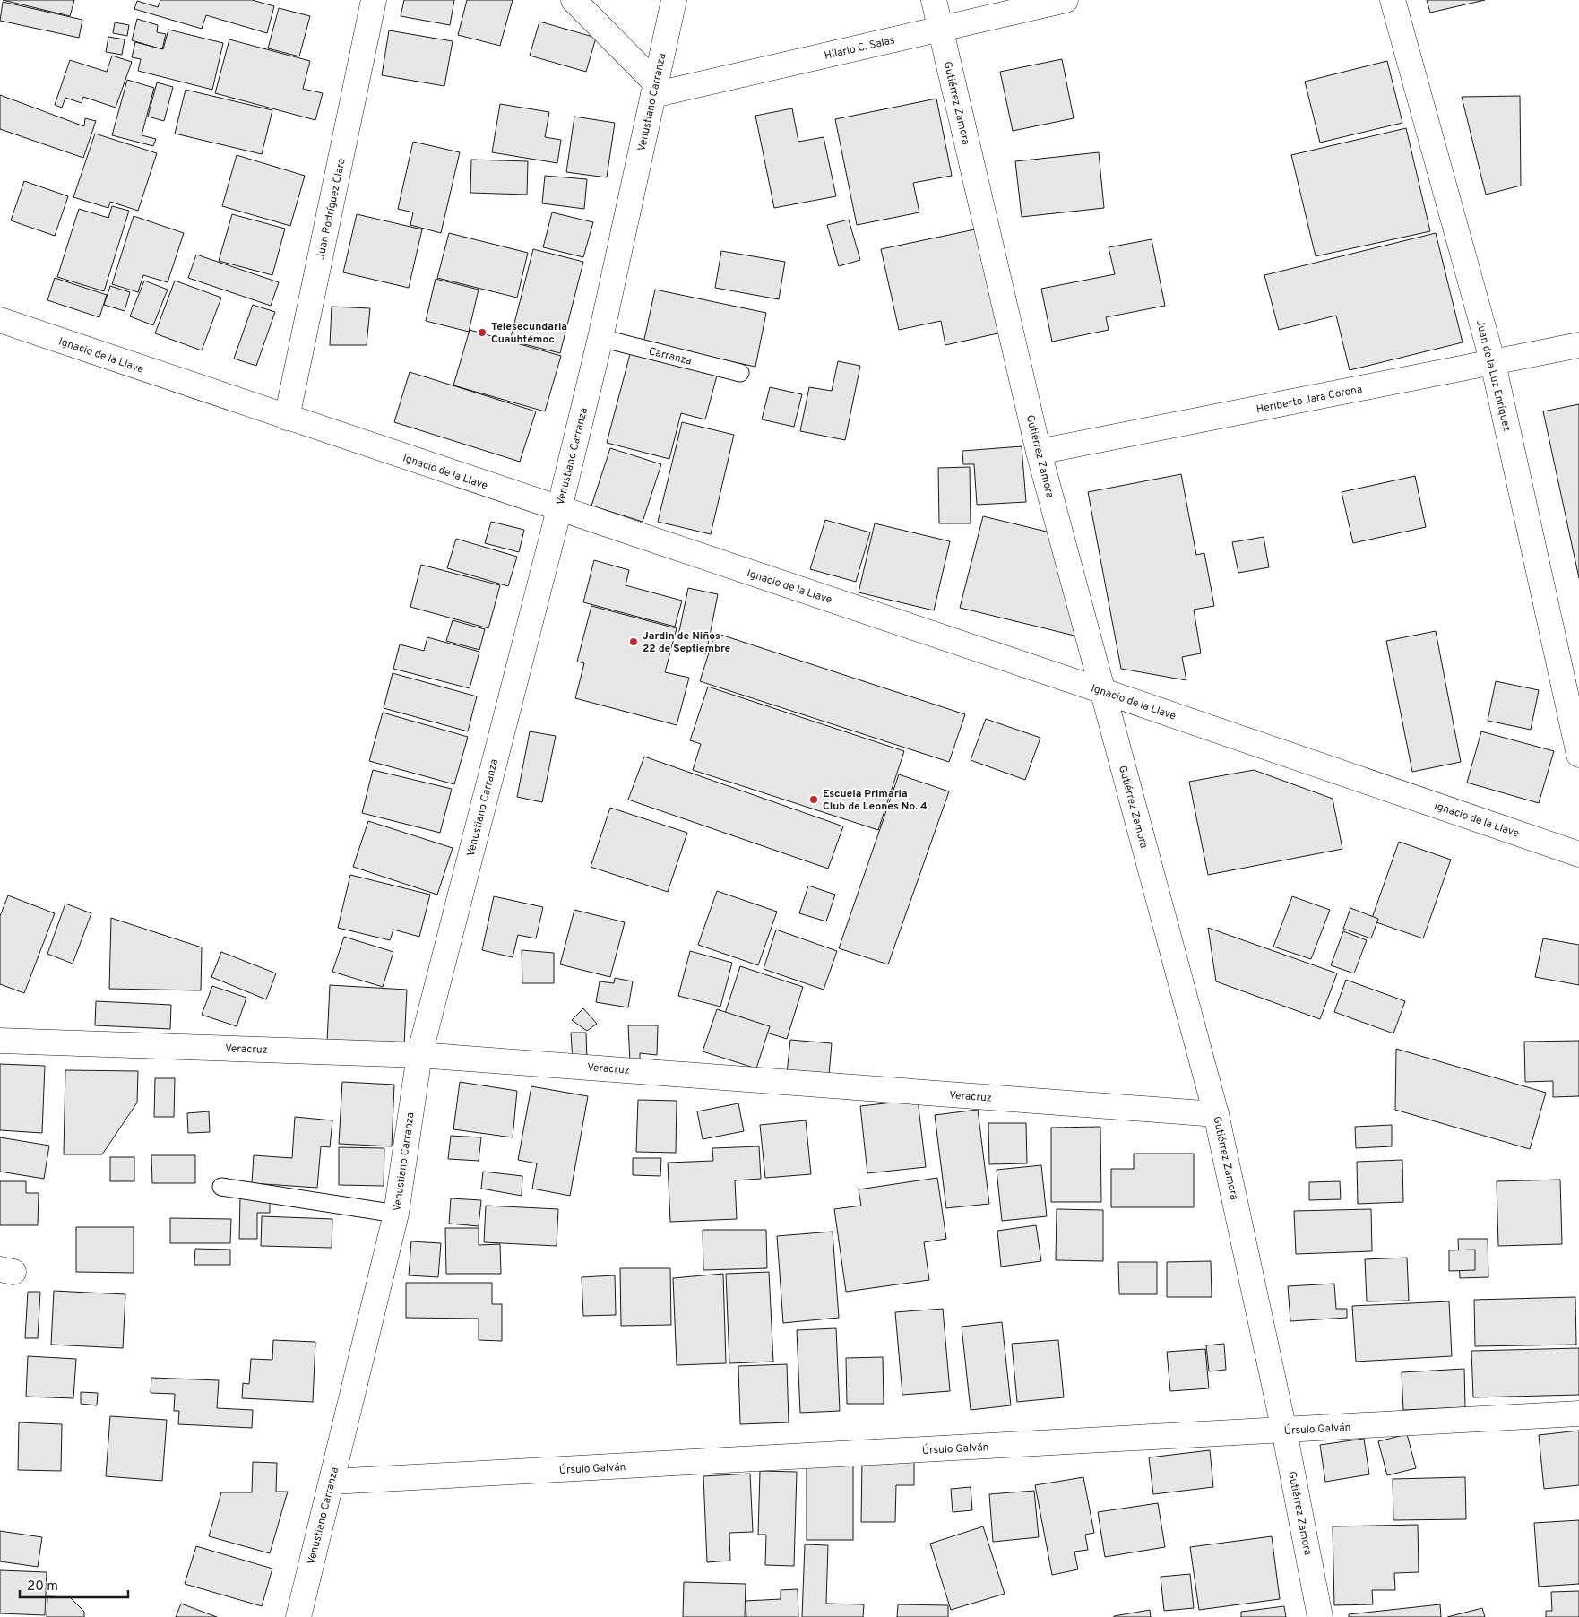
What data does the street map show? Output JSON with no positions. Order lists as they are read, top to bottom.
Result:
{
  "streets": {
    "street": [
      "Hilario C. Salas",
      "Venustiano Carranza",
      "Gutiérrez Zamora",
      "Juan Rodríguez Clara",
      "Ignacio de la Llave",
      "Juan de la Luz Enríquez",
      "Heriberto Jara Corona",
      "Veracruz",
      "Úrsulo Galván"
    ],
    "lane": ["Carranza"]
  },
  "crossings": [
    ["Hilario C. Salas", "Venustiano Carranza"],
    ["Hilario C. Salas", "Gutiérrez Zamora"],
    ["Venustiano Carranza", "Ignacio de la Llave"],
    ["Venustiano Carranza", "Carranza"],
    ["Venustiano Carranza", "Veracruz"],
    ["Venustiano Carranza", "Úrsulo Galván"],
    ["Gutiérrez Zamora", "Ignacio de la Llave"],
    ["Gutiérrez Zamora", "Heriberto Jara Corona"],
    ["Gutiérrez Zamora", "Veracruz"],
    ["Gutiérrez Zamora", "Úrsulo Galván"],
    ["Juan Rodríguez Clara", "Ignacio de la Llave"],
    ["Juan de la Luz Enríquez", "Heriberto Jara Corona"]
  ],
  "places": ["Telesecundaria Cuauhtémoc", "Jardin de Niños 22 de Septiembre", "Escuela Primaria Club de Leones No. 4"],
  "scale_bar": "20 m"
}
